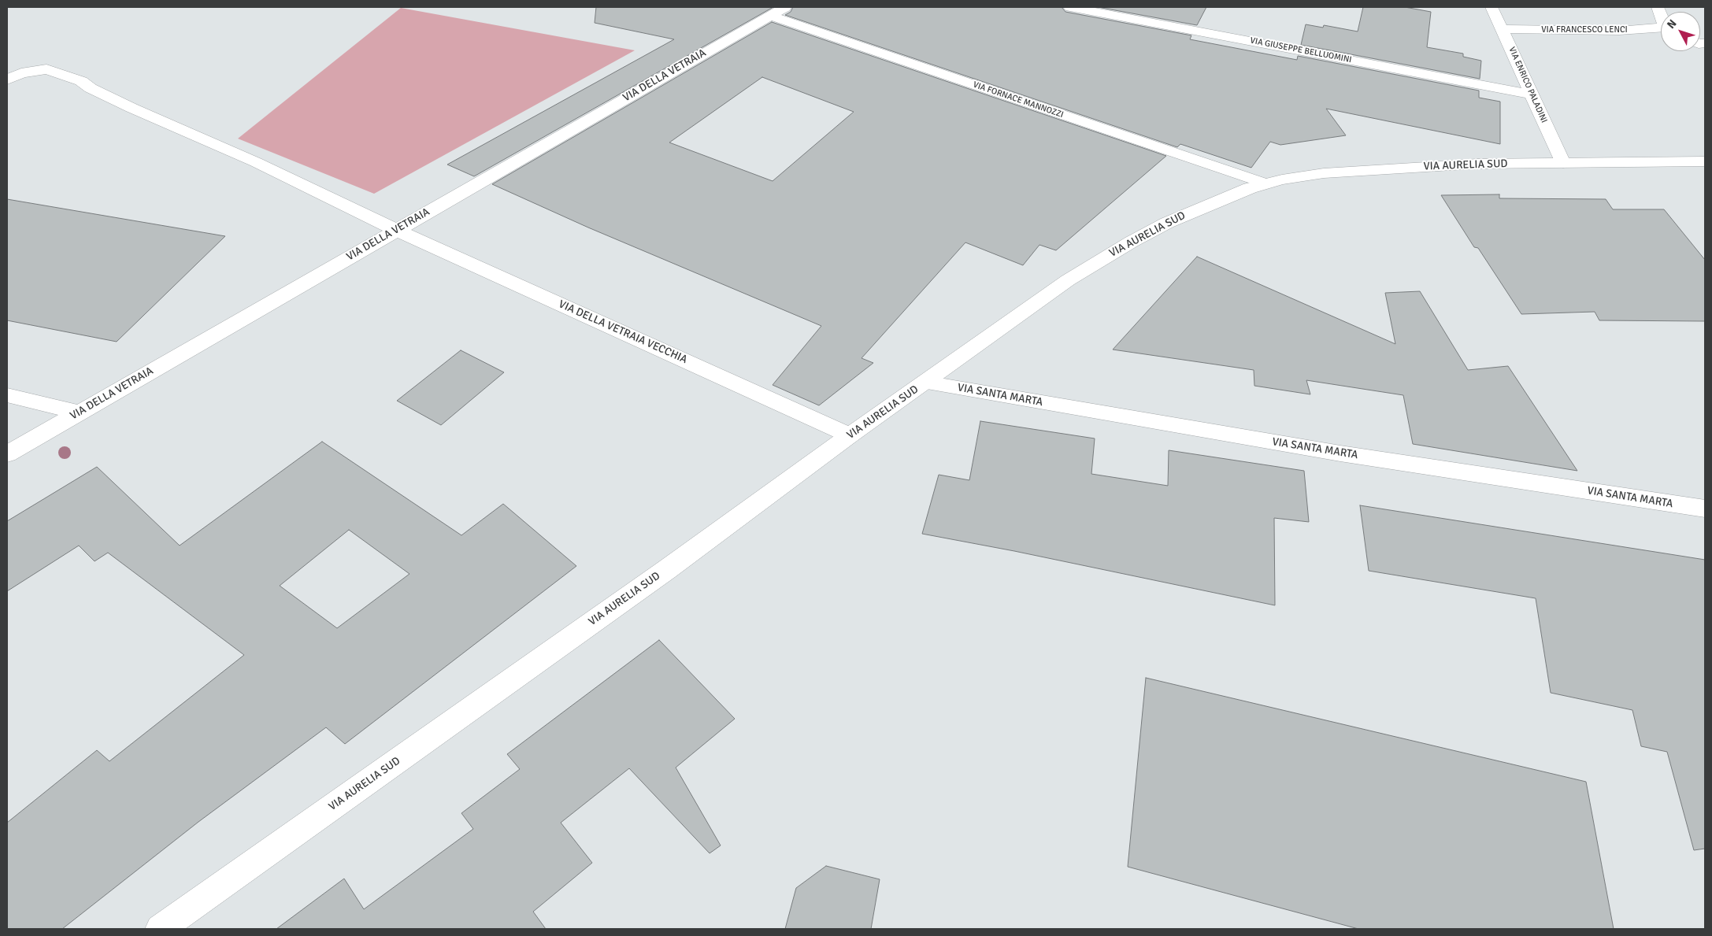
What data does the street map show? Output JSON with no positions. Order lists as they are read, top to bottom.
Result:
{
  "streets": {
    "street": [
      "VIA FRANCESCO LENCI",
      "VIA GIUSEPPE BELLUOMINI",
      "VIA DELLA VETRAIA",
      "VIA ENRICO PALADINI",
      "VIA FORNACE MANNOZZI",
      "VIA AURELIA SUD",
      "VIA DELLA VETRAIA VECCHIA",
      "VIA SANTA MARTA"
    ]
  },
  "crossings": [
    ["VIA FRANCESCO LENCI", "VIA ENRICO PALADINI"],
    ["VIA GIUSEPPE BELLUOMINI", "VIA ENRICO PALADINI"],
    ["VIA DELLA VETRAIA", "VIA FORNACE MANNOZZI"],
    ["VIA DELLA VETRAIA", "VIA DELLA VETRAIA VECCHIA"],
    ["VIA ENRICO PALADINI", "VIA AURELIA SUD"],
    ["VIA FORNACE MANNOZZI", "VIA AURELIA SUD"],
    ["VIA AURELIA SUD", "VIA DELLA VETRAIA VECCHIA"],
    ["VIA AURELIA SUD", "VIA SANTA MARTA"]
  ],
  "north": "top left"
}
